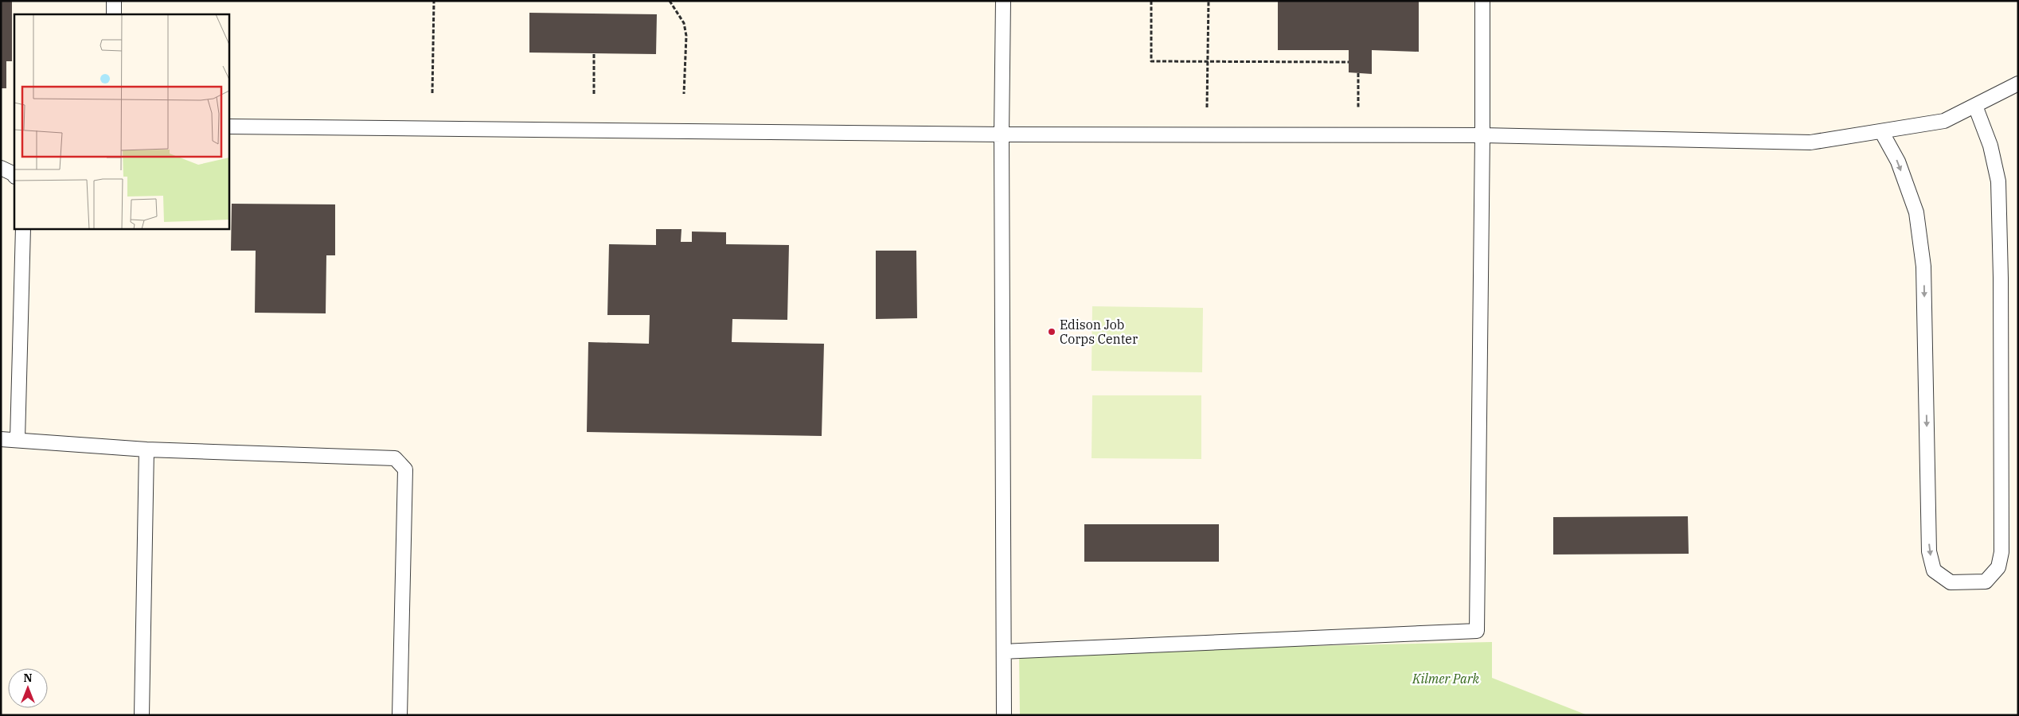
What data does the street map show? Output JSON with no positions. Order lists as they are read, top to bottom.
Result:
{
  "parks": ["Kilmer Park"],
  "places": ["Edison Job Corps Center"],
  "north": "top"
}
